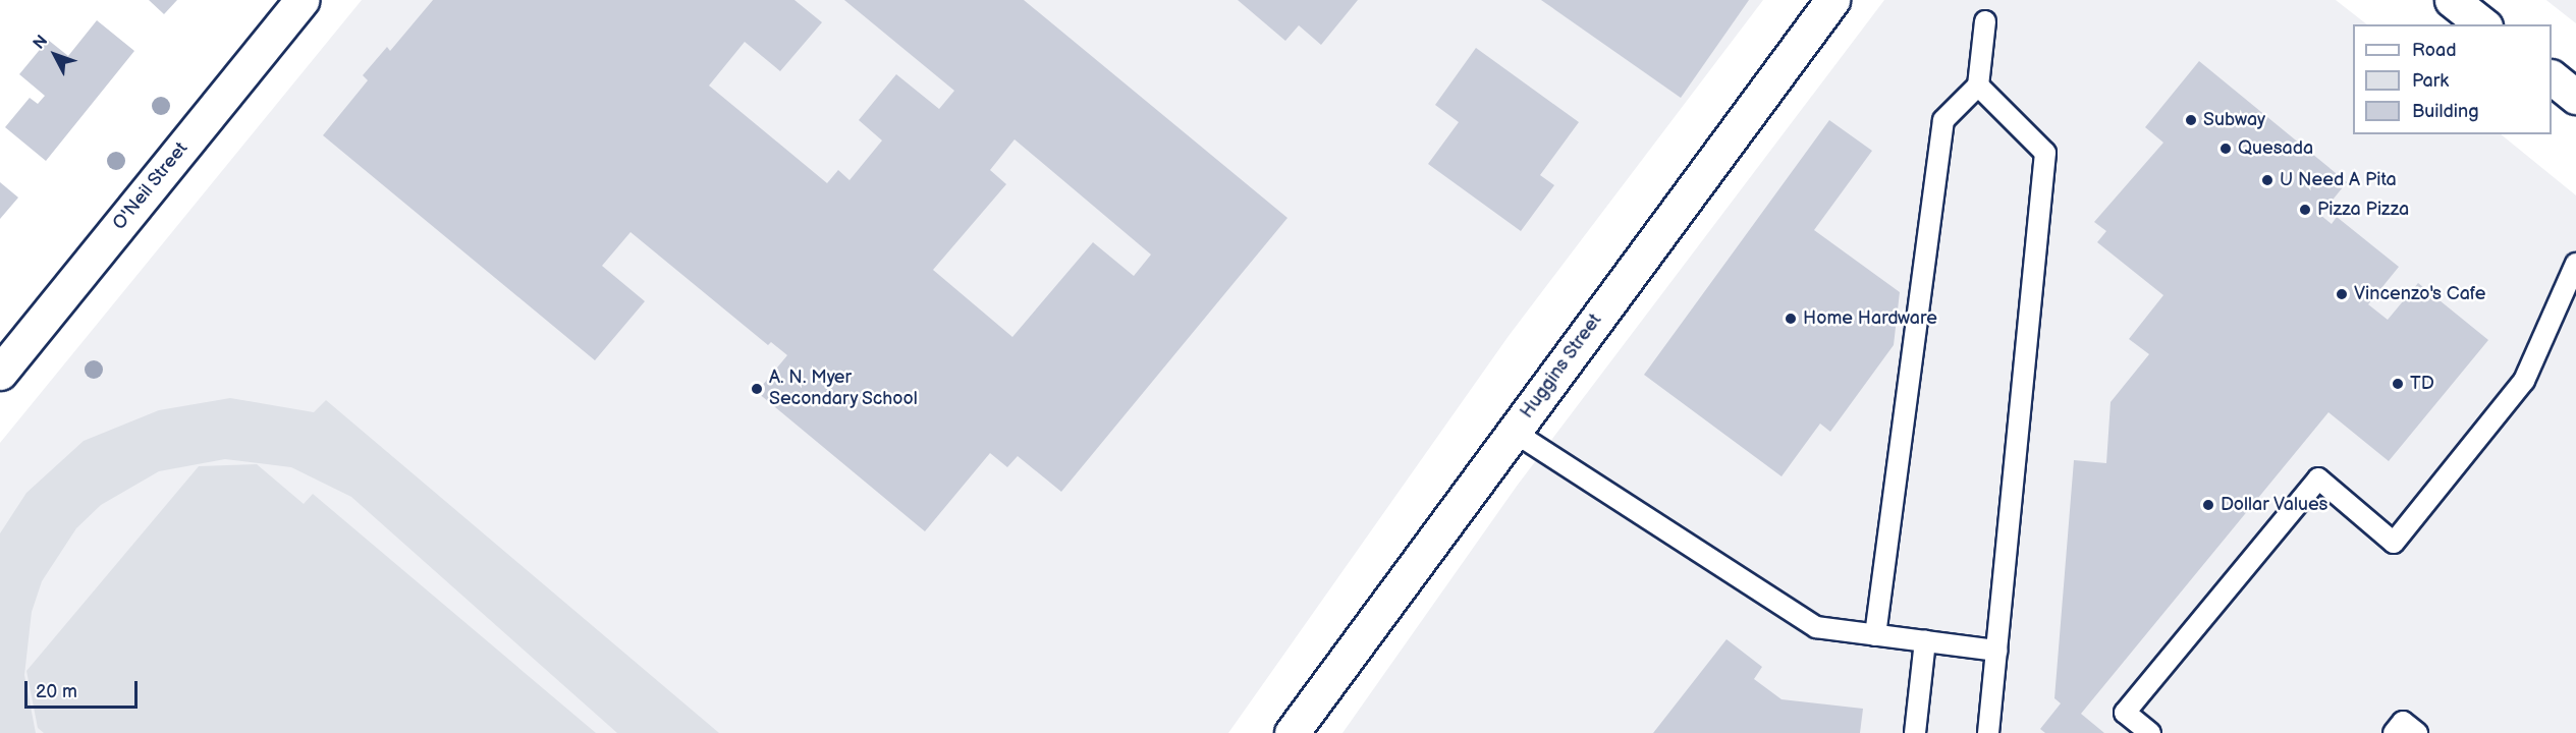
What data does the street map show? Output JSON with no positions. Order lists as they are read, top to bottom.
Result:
{
  "streets": {
    "street": ["O'Neil Street", "Huggins Street"]
  },
  "places": [
    "Subway",
    "Quesada",
    "U Need A Pita",
    "Pizza Pizza",
    "Vincenzo's Cafe",
    "Home Hardware",
    "TD",
    "A. N. Myer Secondary School",
    "Dollar Values"
  ],
  "legend": ["Road", "Park", "Building"],
  "scale_bar": "20 m",
  "north": "top left"
}
